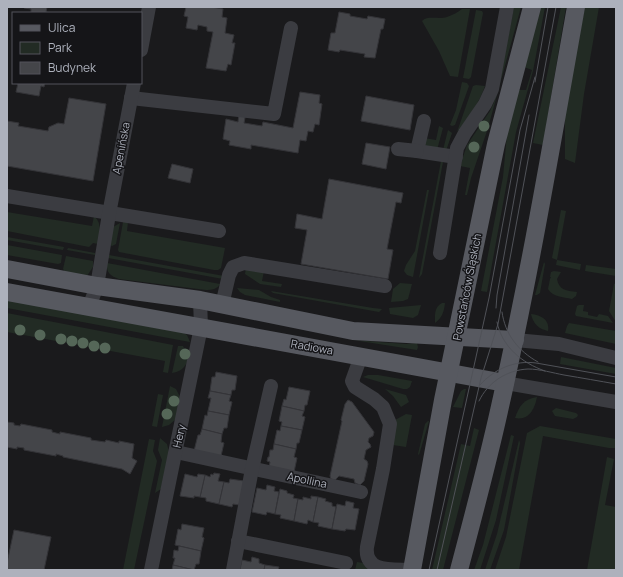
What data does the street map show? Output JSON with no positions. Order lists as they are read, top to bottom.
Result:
{
  "streets": {
    "main road": ["Powstańców Śląskich", "Radiowa"],
    "street": ["Apenińska", "Hery", "Apollina"]
  },
  "crossings": [
    ["Apenińska", "Radiowa"],
    ["Powstańców Śląskich", "Radiowa"],
    ["Radiowa", "Hery"],
    ["Hery", "Apollina"]
  ],
  "legend": ["Ulica", "Park", "Budynek"]
}
